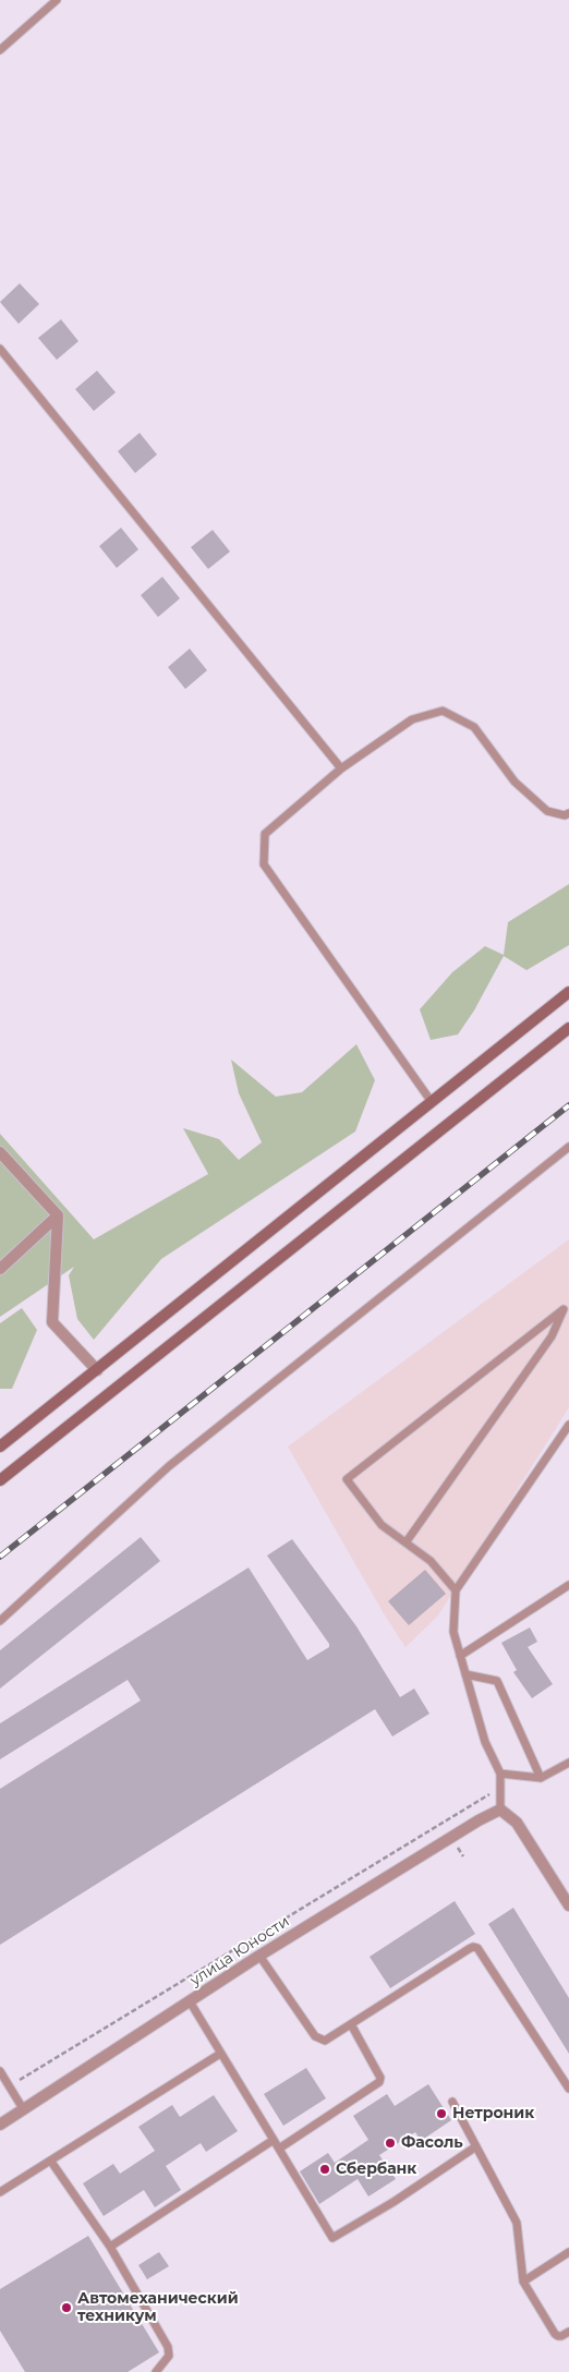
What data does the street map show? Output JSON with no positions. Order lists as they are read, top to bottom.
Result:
{
  "streets": {
    "street": ["улица Юности"]
  },
  "places": [
    "Нетроник",
    "Фасоль",
    "Сбербанк",
    "Автомеханический техникум"
  ]
}
